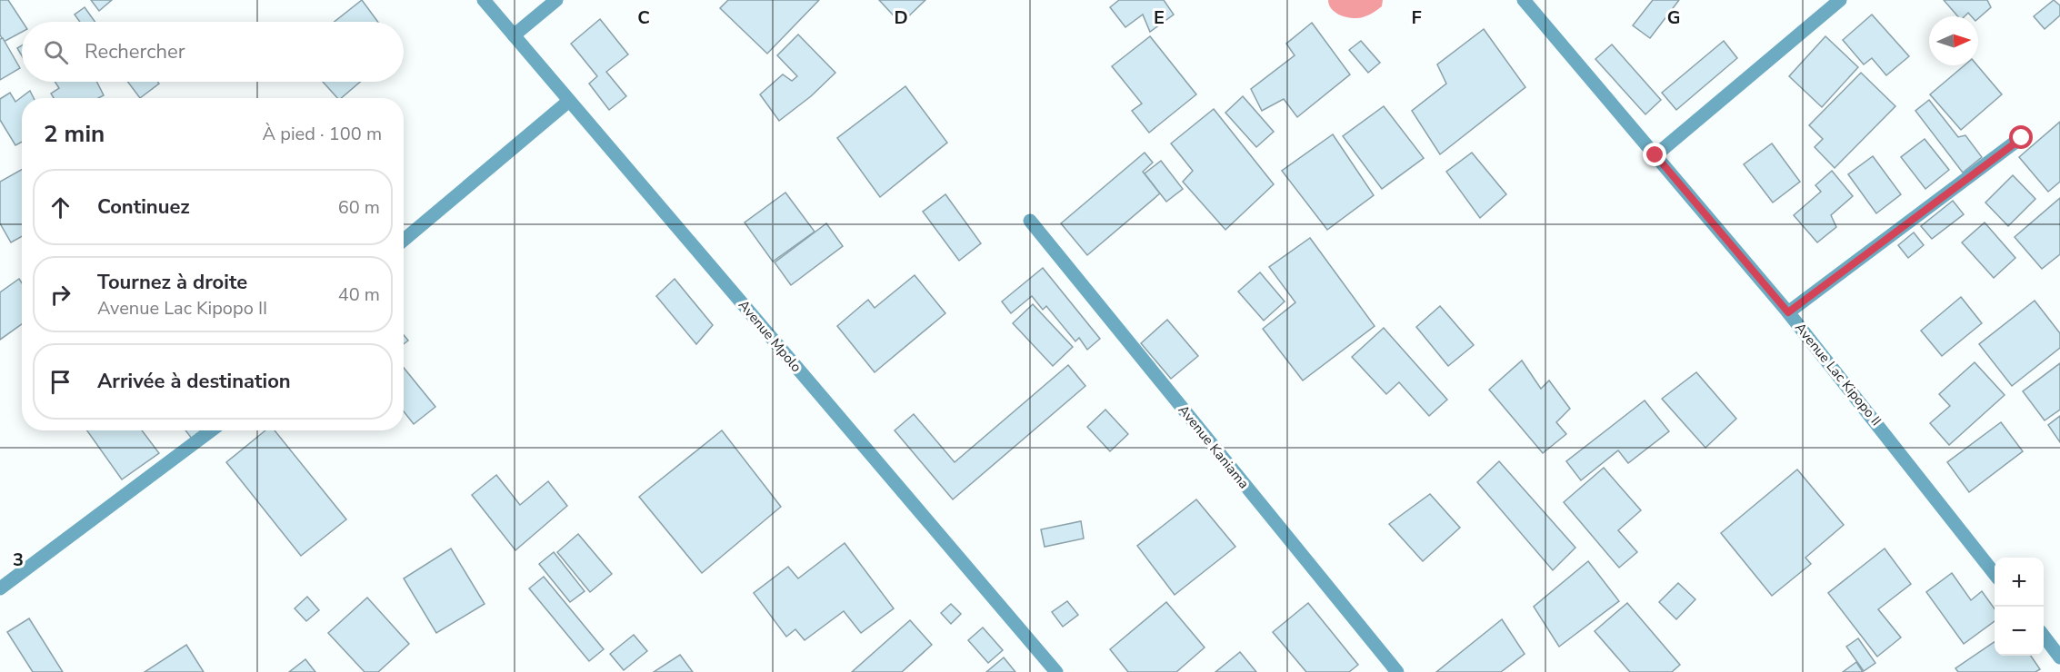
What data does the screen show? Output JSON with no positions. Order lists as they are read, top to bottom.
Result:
{
  "streets": {
    "street": ["Avenue Mpolo", "Avenue Lac Kipopo II", "Avenue Kaniama"]
  },
  "north": "right",
  "page": {
    "search": "Rechercher",
    "heading": ["2 min", "À pied · 100 m"],
    "list": [
      ["Continuez", "60 m"],
      ["Tournez à droite", "Avenue Lac Kipopo II", "40 m"],
      "Arrivée à destination"
    ],
    "map_buttons": ["+", "−"]
  },
  "grid": {
    "columns": [
      "C",
      "D",
      "E",
      "F",
      "G"
    ],
    "rows": ["3"]
  }
}
